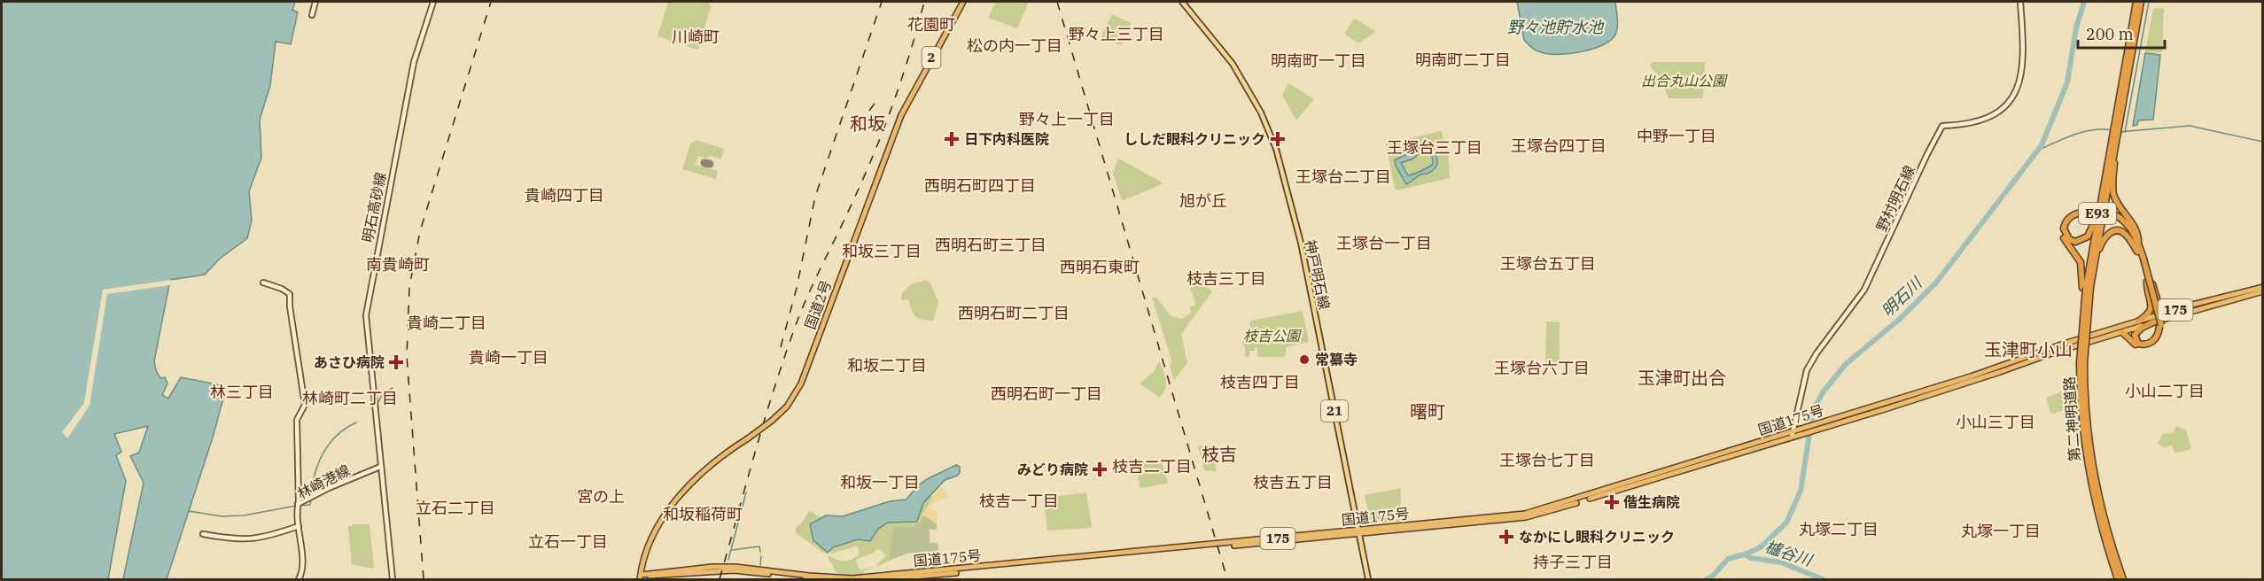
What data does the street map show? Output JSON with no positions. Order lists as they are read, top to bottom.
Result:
{
  "streets": {
    "highway": [
      "2",
      "E93",
      "国道2号",
      "175",
      "第二神明道路",
      "国道175号"
    ],
    "main road": [
      "野村明石線",
      "明石高砂線",
      "神戸明石線",
      "21",
      "林崎港線"
    ]
  },
  "crossings": [
    ["野村明石線", "国道175号"],
    ["明石高砂線", "林崎港線"],
    ["神戸明石線", "国道175号"],
    ["国道2号", "国道175号"]
  ],
  "districts": [
    "花園町",
    "野々上三丁目",
    "川崎町",
    "松の内一丁目",
    "明南町二丁目",
    "明南町一丁目",
    "野々上一丁目",
    "和坂",
    "中野一丁目",
    "王塚台四丁目",
    "王塚台三丁目",
    "王塚台二丁目",
    "西明石町四丁目",
    "貴崎四丁目",
    "旭が丘",
    "王塚台一丁目",
    "西明石町三丁目",
    "和坂三丁目",
    "王塚台五丁目",
    "南貴崎町",
    "西明石東町",
    "枝吉三丁目",
    "西明石町二丁目",
    "貴崎二丁目",
    "玉津町小山",
    "貴崎一丁目",
    "和坂二丁目",
    "王塚台六丁目",
    "玉津町出合",
    "枝吉四丁目",
    "小山二丁目",
    "林三丁目",
    "西明石町一丁目",
    "林崎町二丁目",
    "曙町",
    "小山三丁目",
    "枝吉",
    "王塚台七丁目",
    "枝吉二丁目",
    "和坂一丁目",
    "枝吉五丁目",
    "宮の上",
    "枝吉一丁目",
    "立石二丁目",
    "和坂稲荷町",
    "丸塚二丁目",
    "丸塚一丁目",
    "立石一丁目",
    "持子三丁目"
  ],
  "water": ["野々池貯水池", "明石川", "櫨谷川"],
  "parks": ["出合丸山公園", "枝吉公園"],
  "places": {
    "health": [
      "日下内科医院",
      "ししだ眼科クリニック",
      "あさひ病院",
      "みどり病院",
      "偕生病院",
      "なかにし眼科クリニック"
    ],
    "other": ["常纂寺"]
  },
  "scale_bar": "200 m"
}
